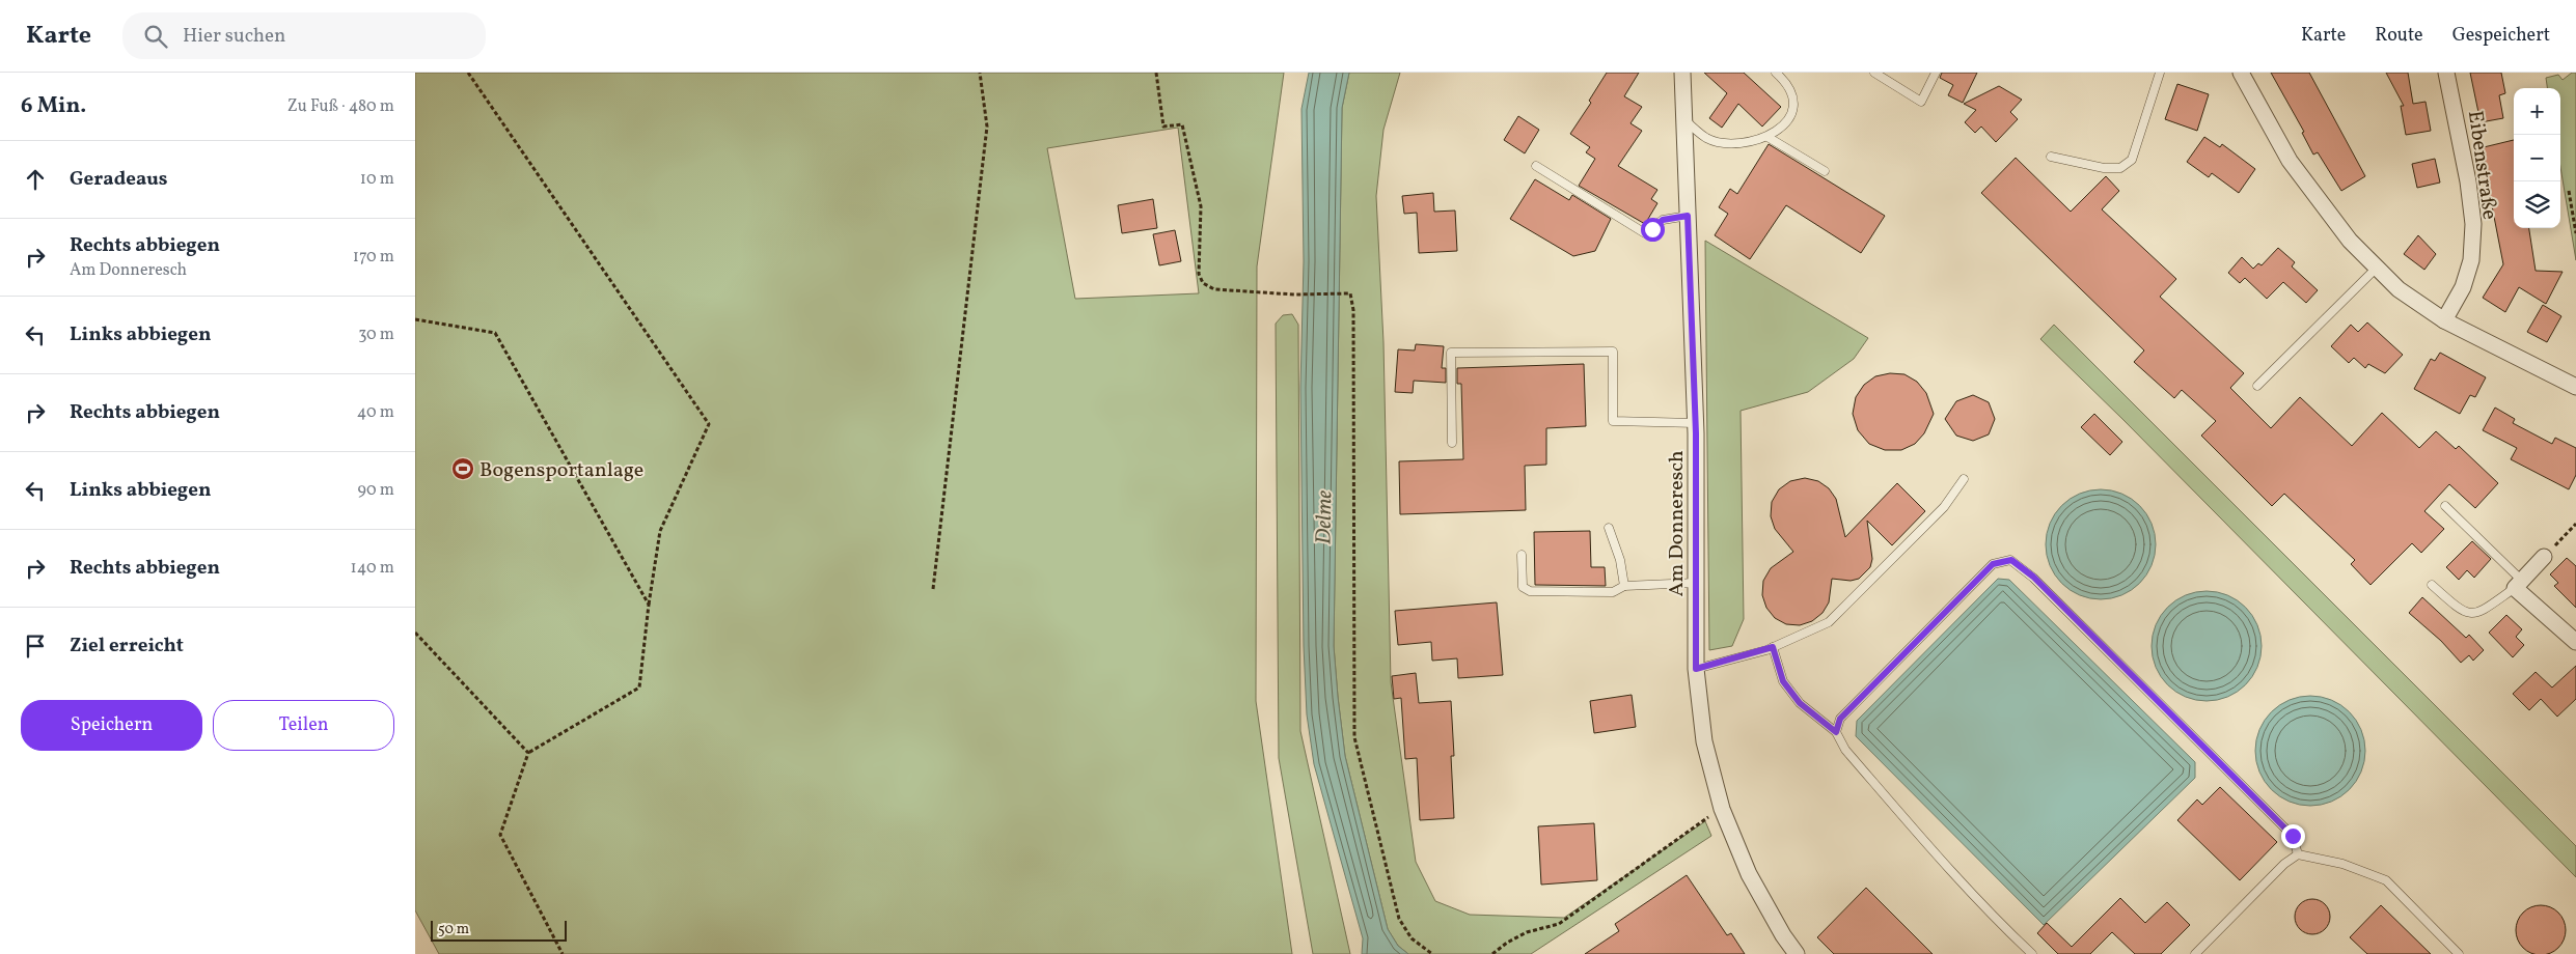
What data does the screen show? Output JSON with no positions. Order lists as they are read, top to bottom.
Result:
{
  "streets": {
    "street": ["Eibenstraße", "Am Donneresch"]
  },
  "water": ["Delme"],
  "places": {
    "sports": ["Bogensportanlage"]
  },
  "scale_bar": "50 m",
  "page": {
    "header": "Karte",
    "search": "Hier suchen",
    "nav": ["Karte", "Route", "Gespeichert"],
    "heading": ["6 Min.", "Zu Fuß · 480 m"],
    "map_buttons": ["+", "−"],
    "list": [
      ["Geradeaus", "10 m"],
      ["Rechts abbiegen", "Am Donneresch", "170 m"],
      ["Links abbiegen", "30 m"],
      ["Rechts abbiegen", "40 m"],
      ["Links abbiegen", "90 m"],
      ["Rechts abbiegen", "140 m"],
      "Ziel erreicht"
    ],
    "buttons": ["Speichern", "Teilen"],
    "scale": "50 m"
  }
}
